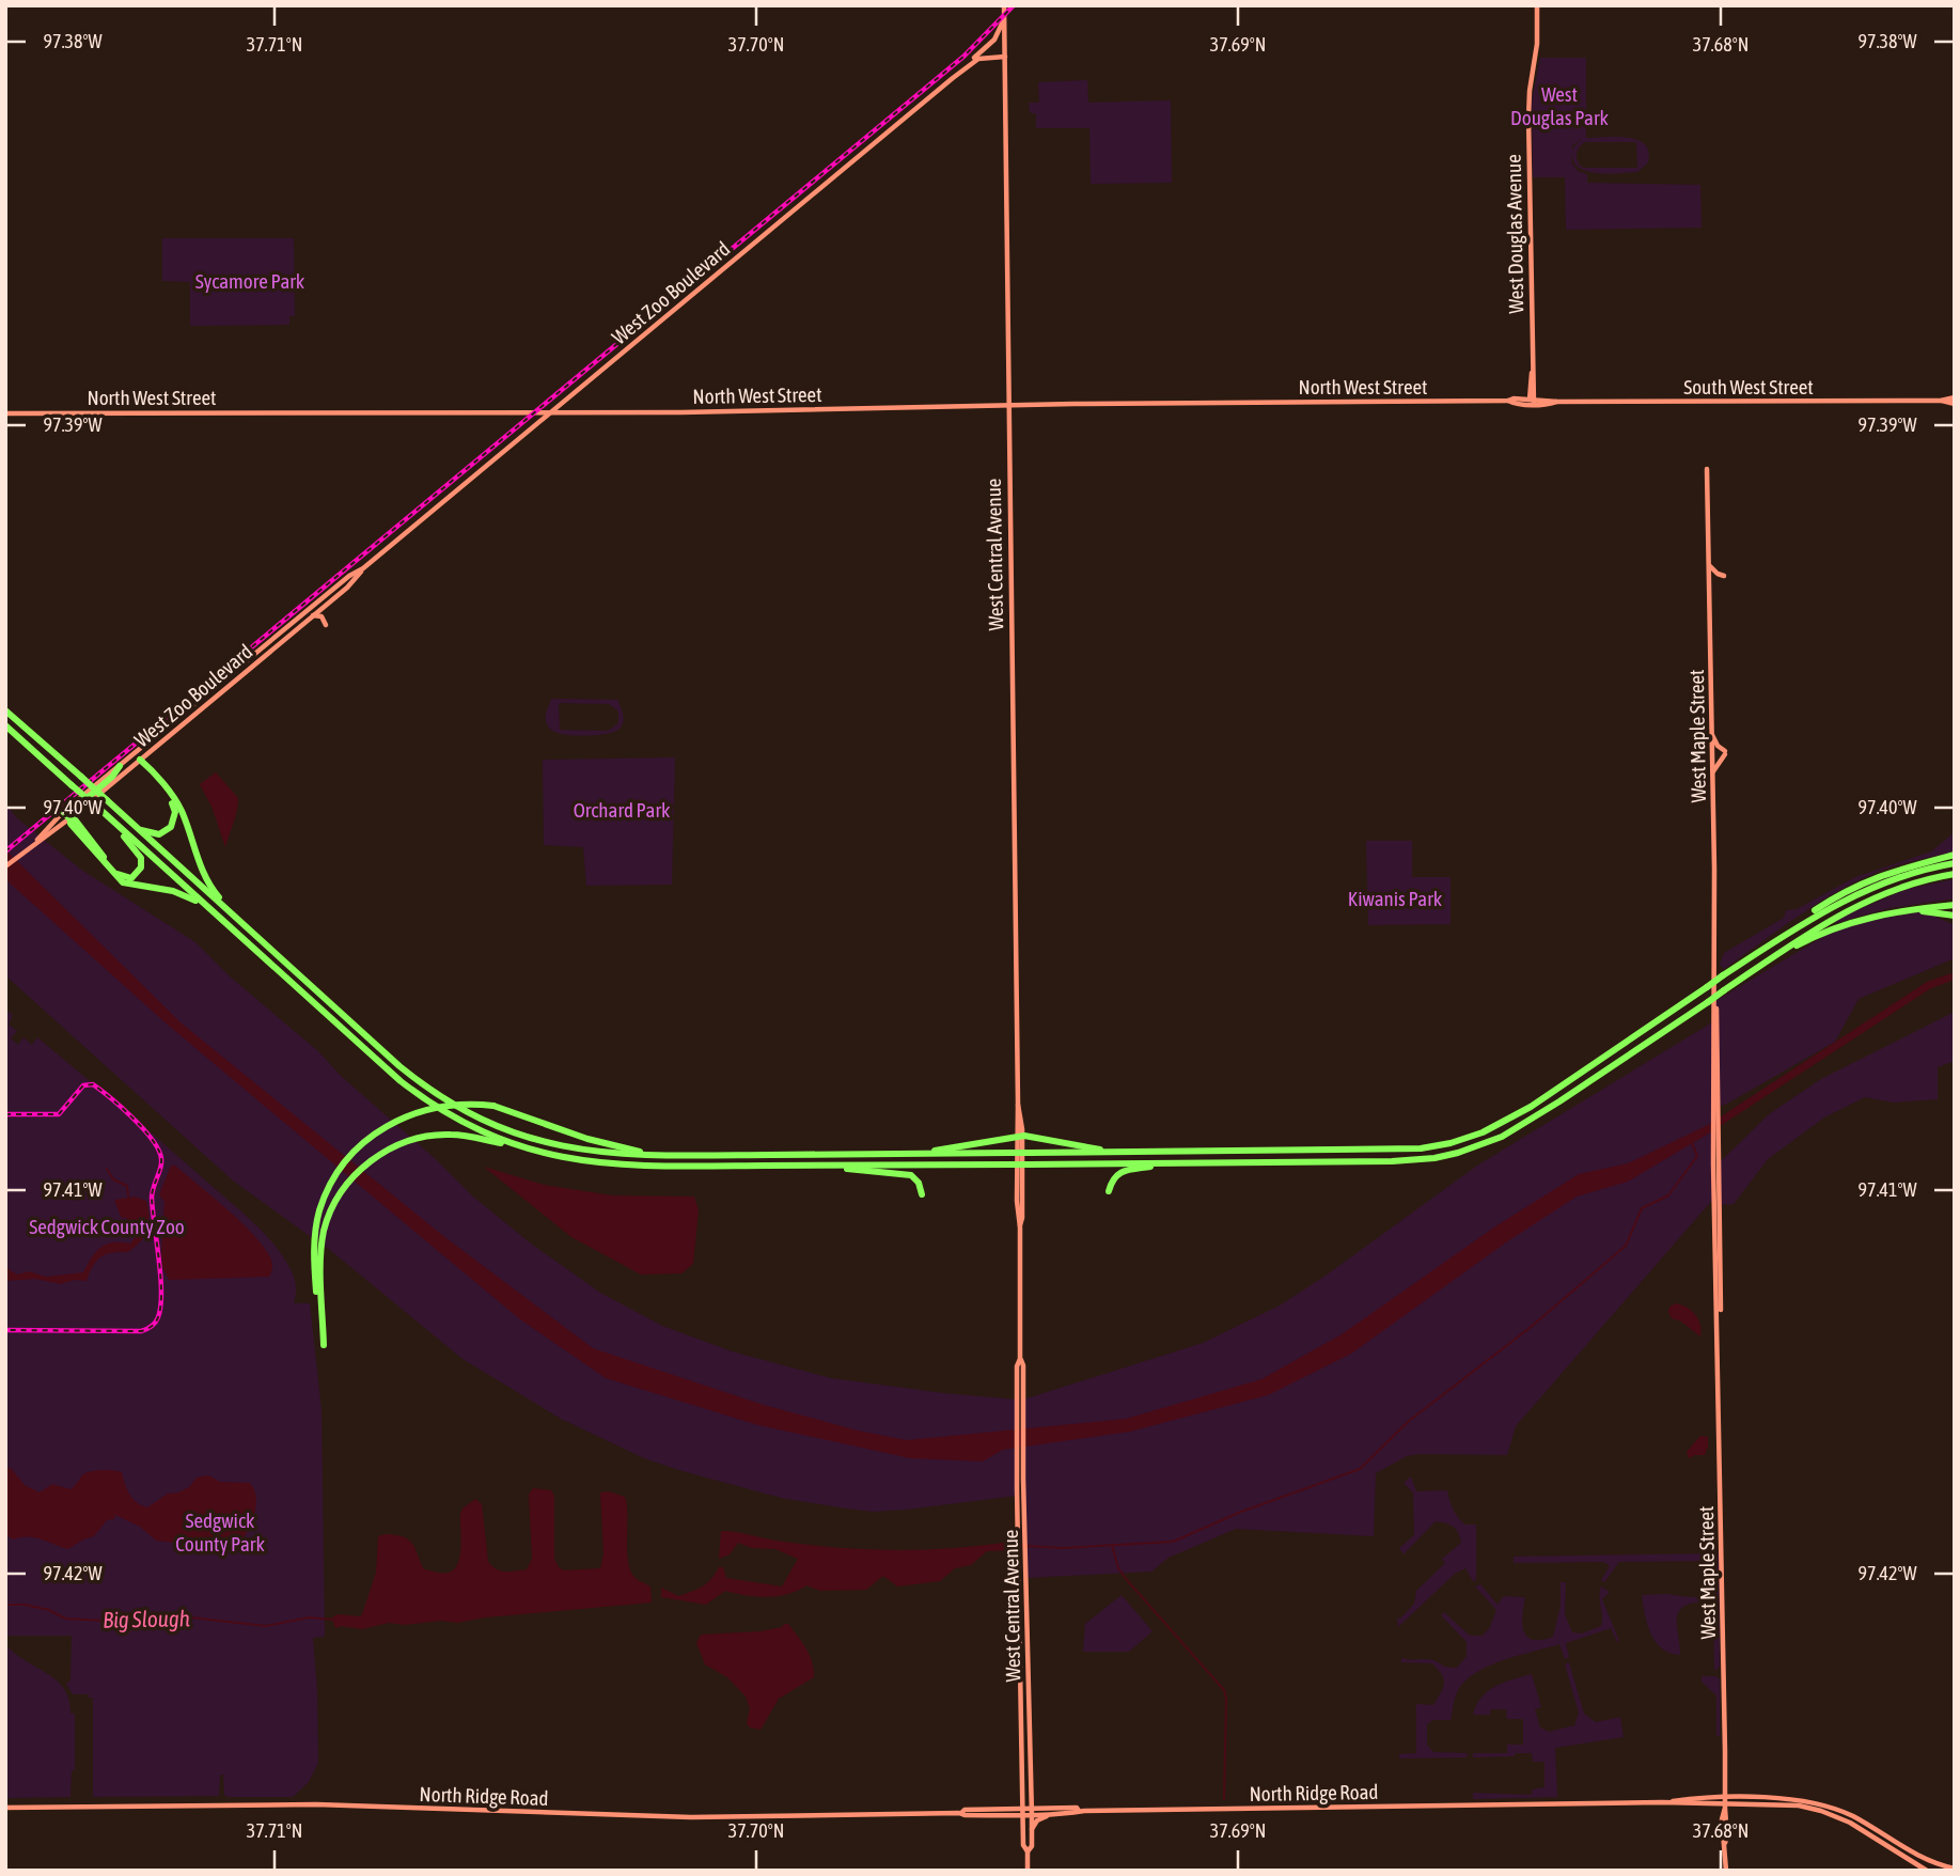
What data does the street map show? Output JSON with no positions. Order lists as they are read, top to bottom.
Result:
{
  "streets": {
    "main road": [
      "West Douglas Avenue",
      "West Zoo Boulevard",
      "North West Street",
      "South West Street",
      "West Central Avenue",
      "West Maple Street",
      "North Ridge Road"
    ]
  },
  "crossings": [
    ["West Douglas Avenue", "North West Street"],
    ["West Douglas Avenue", "South West Street"],
    ["West Zoo Boulevard", "North West Street"],
    ["West Zoo Boulevard", "West Central Avenue"],
    ["North West Street", "South West Street"],
    ["North West Street", "West Central Avenue"],
    ["West Central Avenue", "North Ridge Road"],
    ["West Maple Street", "North Ridge Road"]
  ],
  "water": ["Big Slough"],
  "parks": [
    "West Douglas Park",
    "Sycamore Park",
    "Orchard Park",
    "Kiwanis Park",
    "Sedgwick County Zoo",
    "Sedgwick County Park"
  ],
  "coordinates": [
    "97.38°W",
    "37.71°N",
    "37.70°N",
    "37.69°N",
    "37.68°N",
    "97.39°W",
    "97.40°W",
    "97.41°W",
    "97.42°W"
  ]
}
